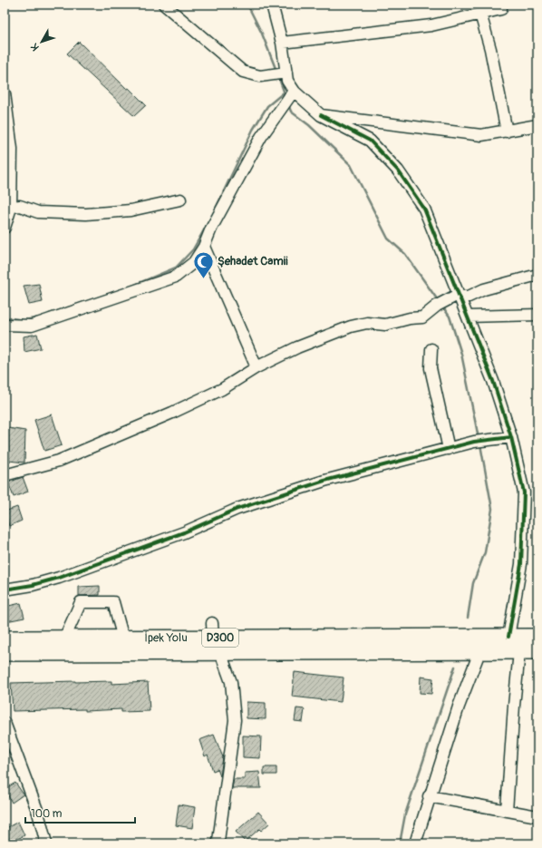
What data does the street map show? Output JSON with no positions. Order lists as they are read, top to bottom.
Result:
{
  "streets": {
    "highway": ["İpek Yolu", "D300"]
  },
  "crossings": [
    ["İpek Yolu", "D300"]
  ],
  "places": {
    "mosque": ["Şehadet Camii"]
  },
  "scale_bar": "100 m",
  "north": "bottom left"
}
